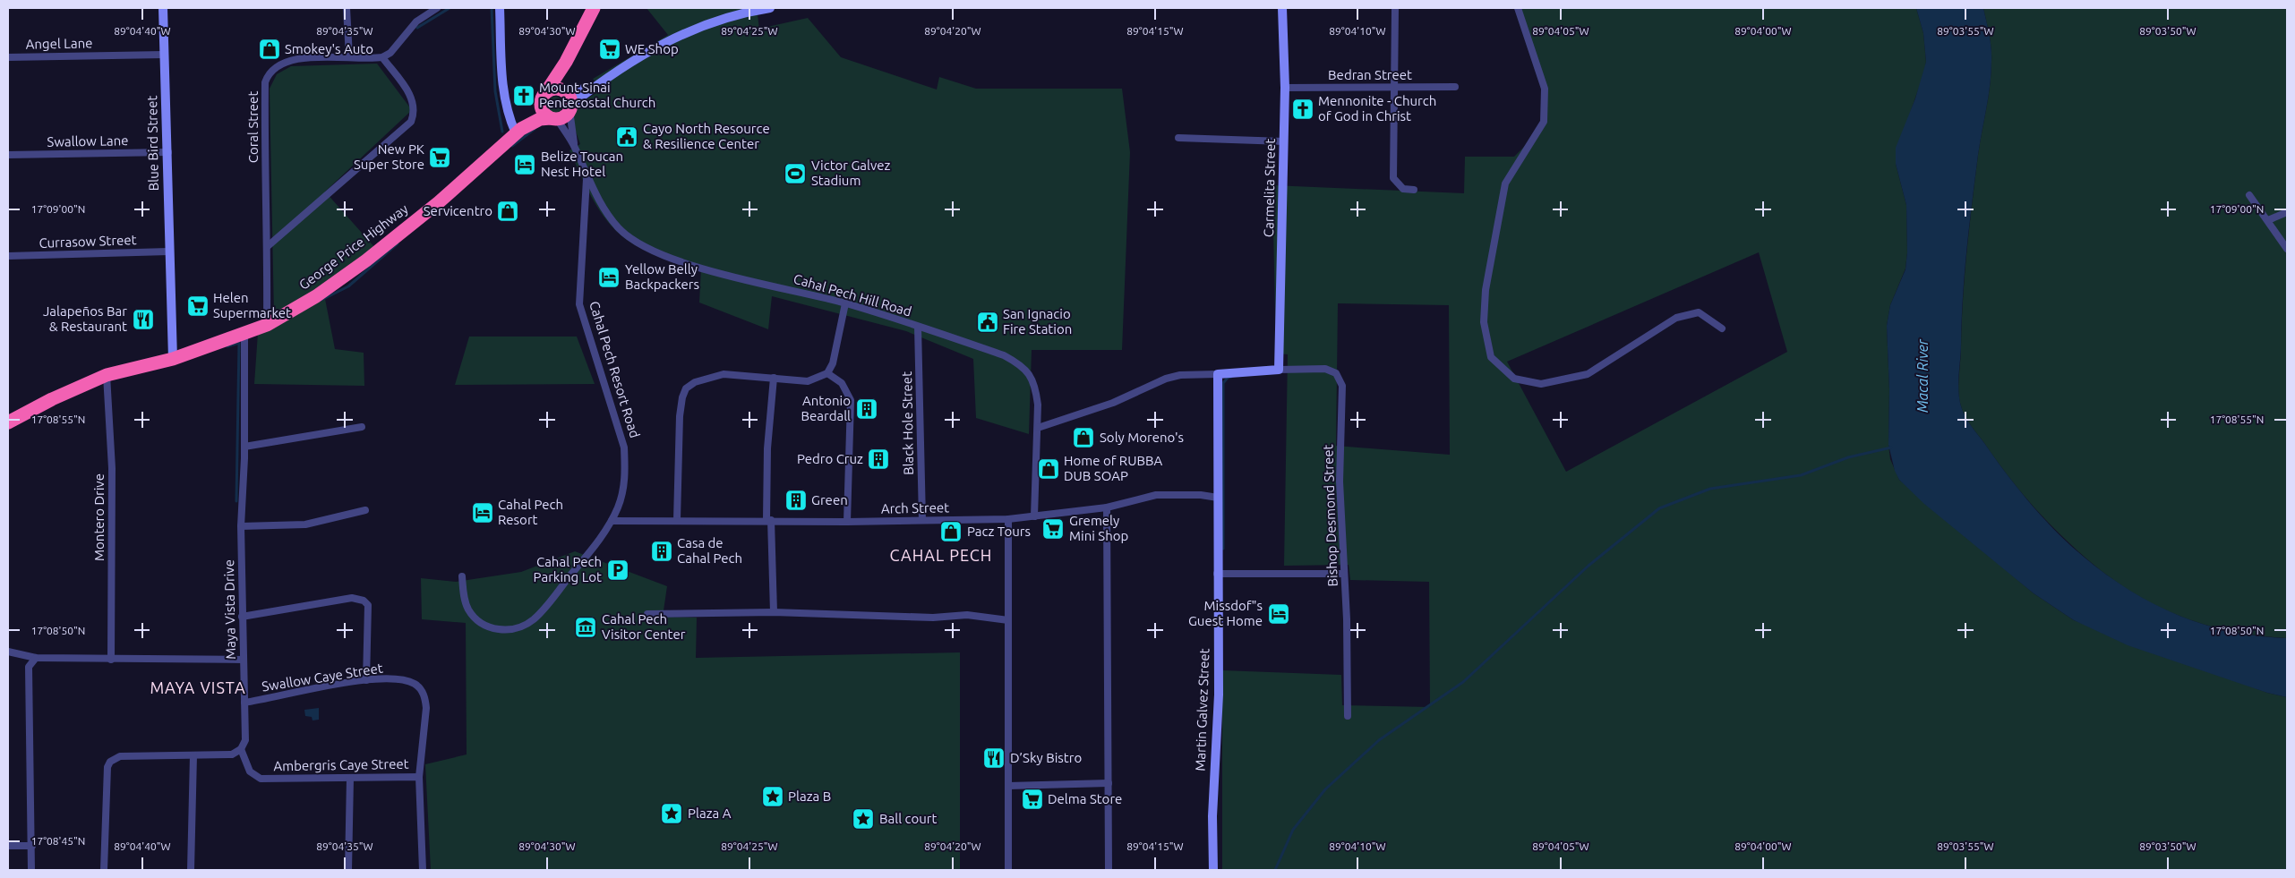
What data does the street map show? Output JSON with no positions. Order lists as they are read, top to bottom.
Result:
{
  "streets": {
    "highway": ["George Price Highway"],
    "street": [
      "Angel Lane",
      "Bedran Street",
      "Coral Street",
      "Swallow Lane",
      "Blue Bird Street",
      "Carmelita Street",
      "Currasow Street",
      "Cahal Pech Hill Road",
      "Cahal Pech Resort Road",
      "Black Hole Street",
      "Arch Street",
      "Bishop Desmond Street",
      "Montero Drive",
      "Maya Vista Drive",
      "Swallow Caye Street",
      "Martin Galvez Street",
      "Ambergris Caye Street"
    ]
  },
  "crossings": [
    ["Angel Lane", "Blue Bird Street"],
    ["Bedran Street", "Carmelita Street"],
    ["Coral Street", "George Price Highway"],
    ["Swallow Lane", "Blue Bird Street"],
    ["Blue Bird Street", "Currasow Street"],
    ["Blue Bird Street", "George Price Highway"],
    ["Carmelita Street", "Bishop Desmond Street"],
    ["George Price Highway", "Cahal Pech Hill Road"],
    ["George Price Highway", "Montero Drive"],
    ["George Price Highway", "Maya Vista Drive"],
    ["Cahal Pech Hill Road", "Cahal Pech Resort Road"],
    ["Cahal Pech Hill Road", "Black Hole Street"],
    ["Cahal Pech Hill Road", "Arch Street"],
    ["Cahal Pech Resort Road", "Arch Street"],
    ["Black Hole Street", "Arch Street"],
    ["Arch Street", "Martin Galvez Street"],
    ["Maya Vista Drive", "Swallow Caye Street"],
    ["Maya Vista Drive", "Ambergris Caye Street"],
    ["Swallow Caye Street", "Ambergris Caye Street"]
  ],
  "districts": ["CAHAL PECH", "MAYA VISTA"],
  "water": ["Macal River"],
  "places": {
    "shop": [
      "Smokey's Auto",
      "Servicentro",
      "Soly Moreno's",
      "Home of RUBBA DUB SOAP",
      "Pacz Tours"
    ],
    "supermarket": [
      "WE Shop",
      "New PK Super Store",
      "Helen Supermarket",
      "Gremely Mini Shop",
      "Delma Store"
    ],
    "church": ["Mount Sinai Pentecostal Church", "Mennonite - Church of God in Christ"],
    "public building": ["Cayo North Resource & Resilience Center", "San Ignacio Fire Station"],
    "hotel": [
      "Belize Toucan Nest Hotel",
      "Yellow Belly Backpackers",
      "Cahal Pech Resort",
      "Missdof\"s Guest Home"
    ],
    "sports": ["Victor Galvez Stadium"],
    "restaurant": ["Jalapeños Bar & Restaurant", "D’Sky Bistro"],
    "building": [
      "Antonio Beardall",
      "Pedro Cruz",
      "Green",
      "Casa de Cahal Pech"
    ],
    "parking": ["Cahal Pech Parking Lot"],
    "museum": ["Cahal Pech Visitor Center"],
    "place": ["Plaza B", "Plaza A", "Ball court"]
  },
  "coordinates": [
    "89°04'40\"W",
    "89°04'35\"W",
    "89°04'30\"W",
    "89°04'25\"W",
    "89°04'20\"W",
    "89°04'15\"W",
    "89°04'10\"W",
    "89°04'05\"W",
    "89°04'00\"W",
    "89°03'55\"W",
    "89°03'50\"W",
    "17°09'00\"N",
    "17°08'55\"N",
    "17°08'50\"N",
    "17°08'45\"N"
  ]
}
